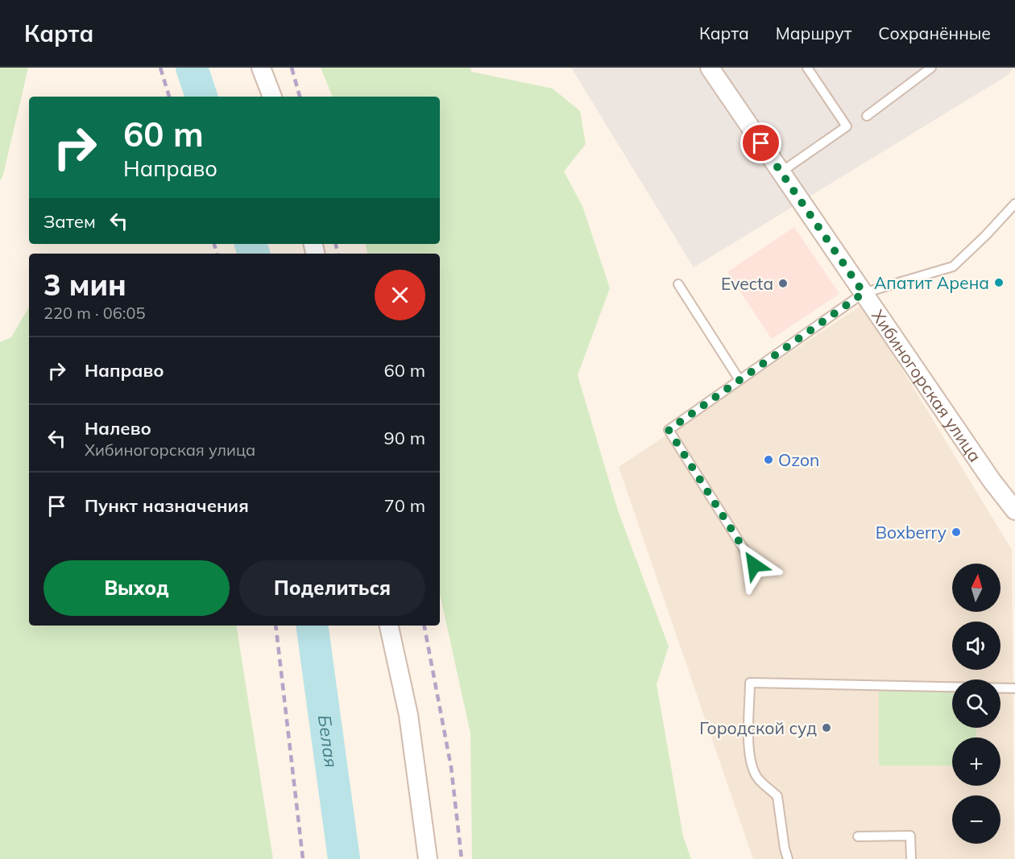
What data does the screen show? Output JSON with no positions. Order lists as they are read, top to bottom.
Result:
{
  "streets": {
    "street": ["Хибиногорская улица"]
  },
  "water": ["Белая"],
  "places": [
    "Апатит Арена",
    "Evecta",
    "Ozon",
    "Boxberry",
    "Городской суд"
  ],
  "north": "top",
  "page": {
    "header": "Карта",
    "nav": ["Карта", "Маршрут", "Сохранённые"],
    "turn": ["60 m", "Направо"],
    "then": "Затем",
    "heading": ["3 мин", "220 m · 06:05"],
    "list": [
      {
        "name": "Направо",
        "value": "60 m"
      },
      {
        "name": "Налево",
        "note": "Хибиногорская улица",
        "value": "90 m"
      },
      {
        "name": "Пункт назначения",
        "value": "70 m"
      }
    ],
    "buttons": ["Выход", "Поделиться"],
    "map_buttons": ["+", "−"]
  }
}
